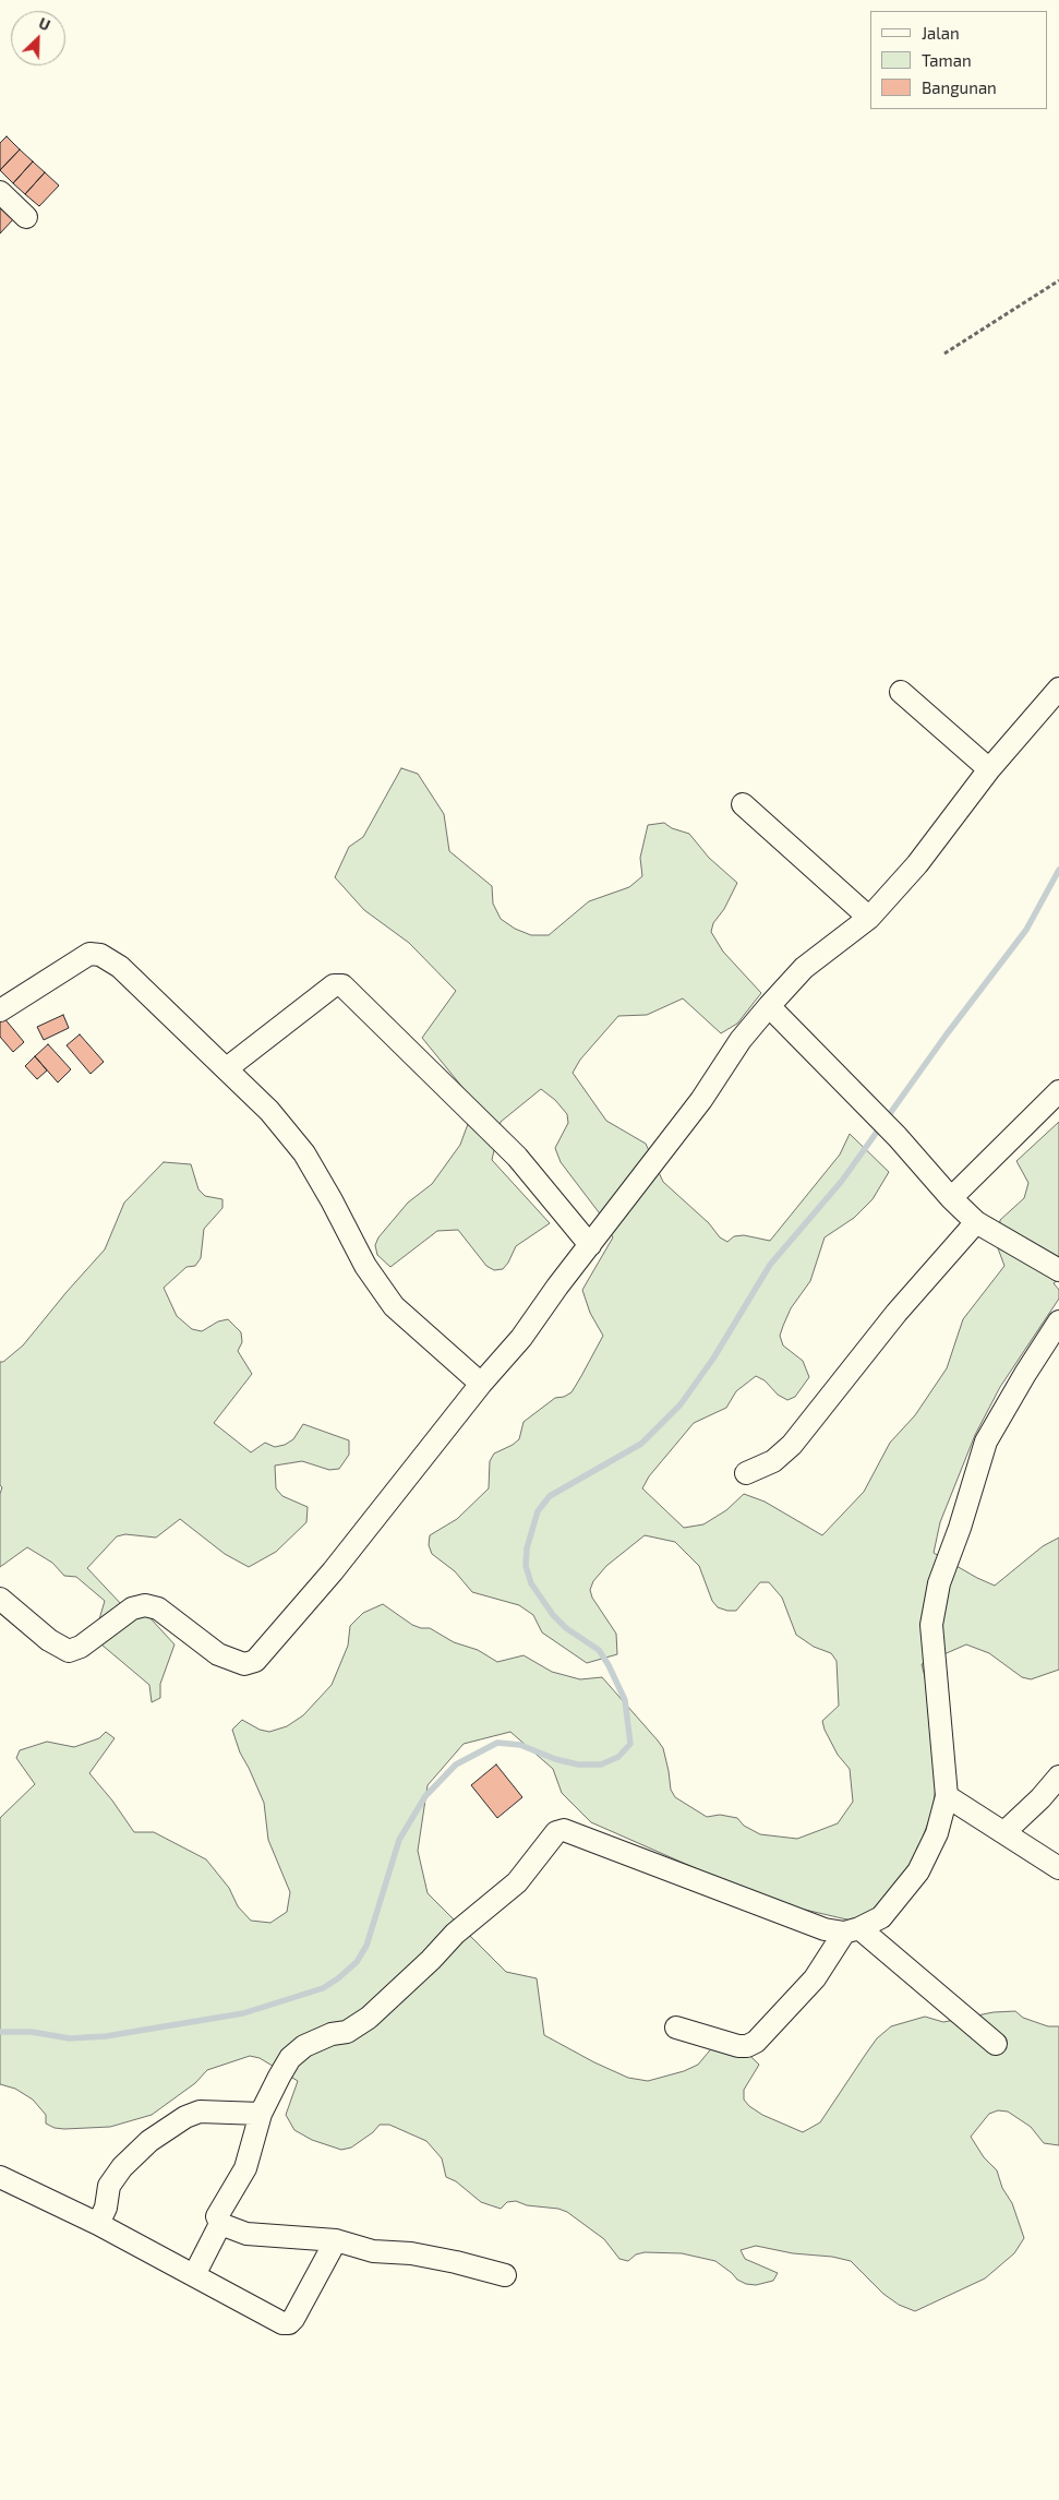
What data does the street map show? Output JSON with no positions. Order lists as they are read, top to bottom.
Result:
{
  "legend": ["Jalan", "Taman", "Bangunan"],
  "north": "top right"
}
